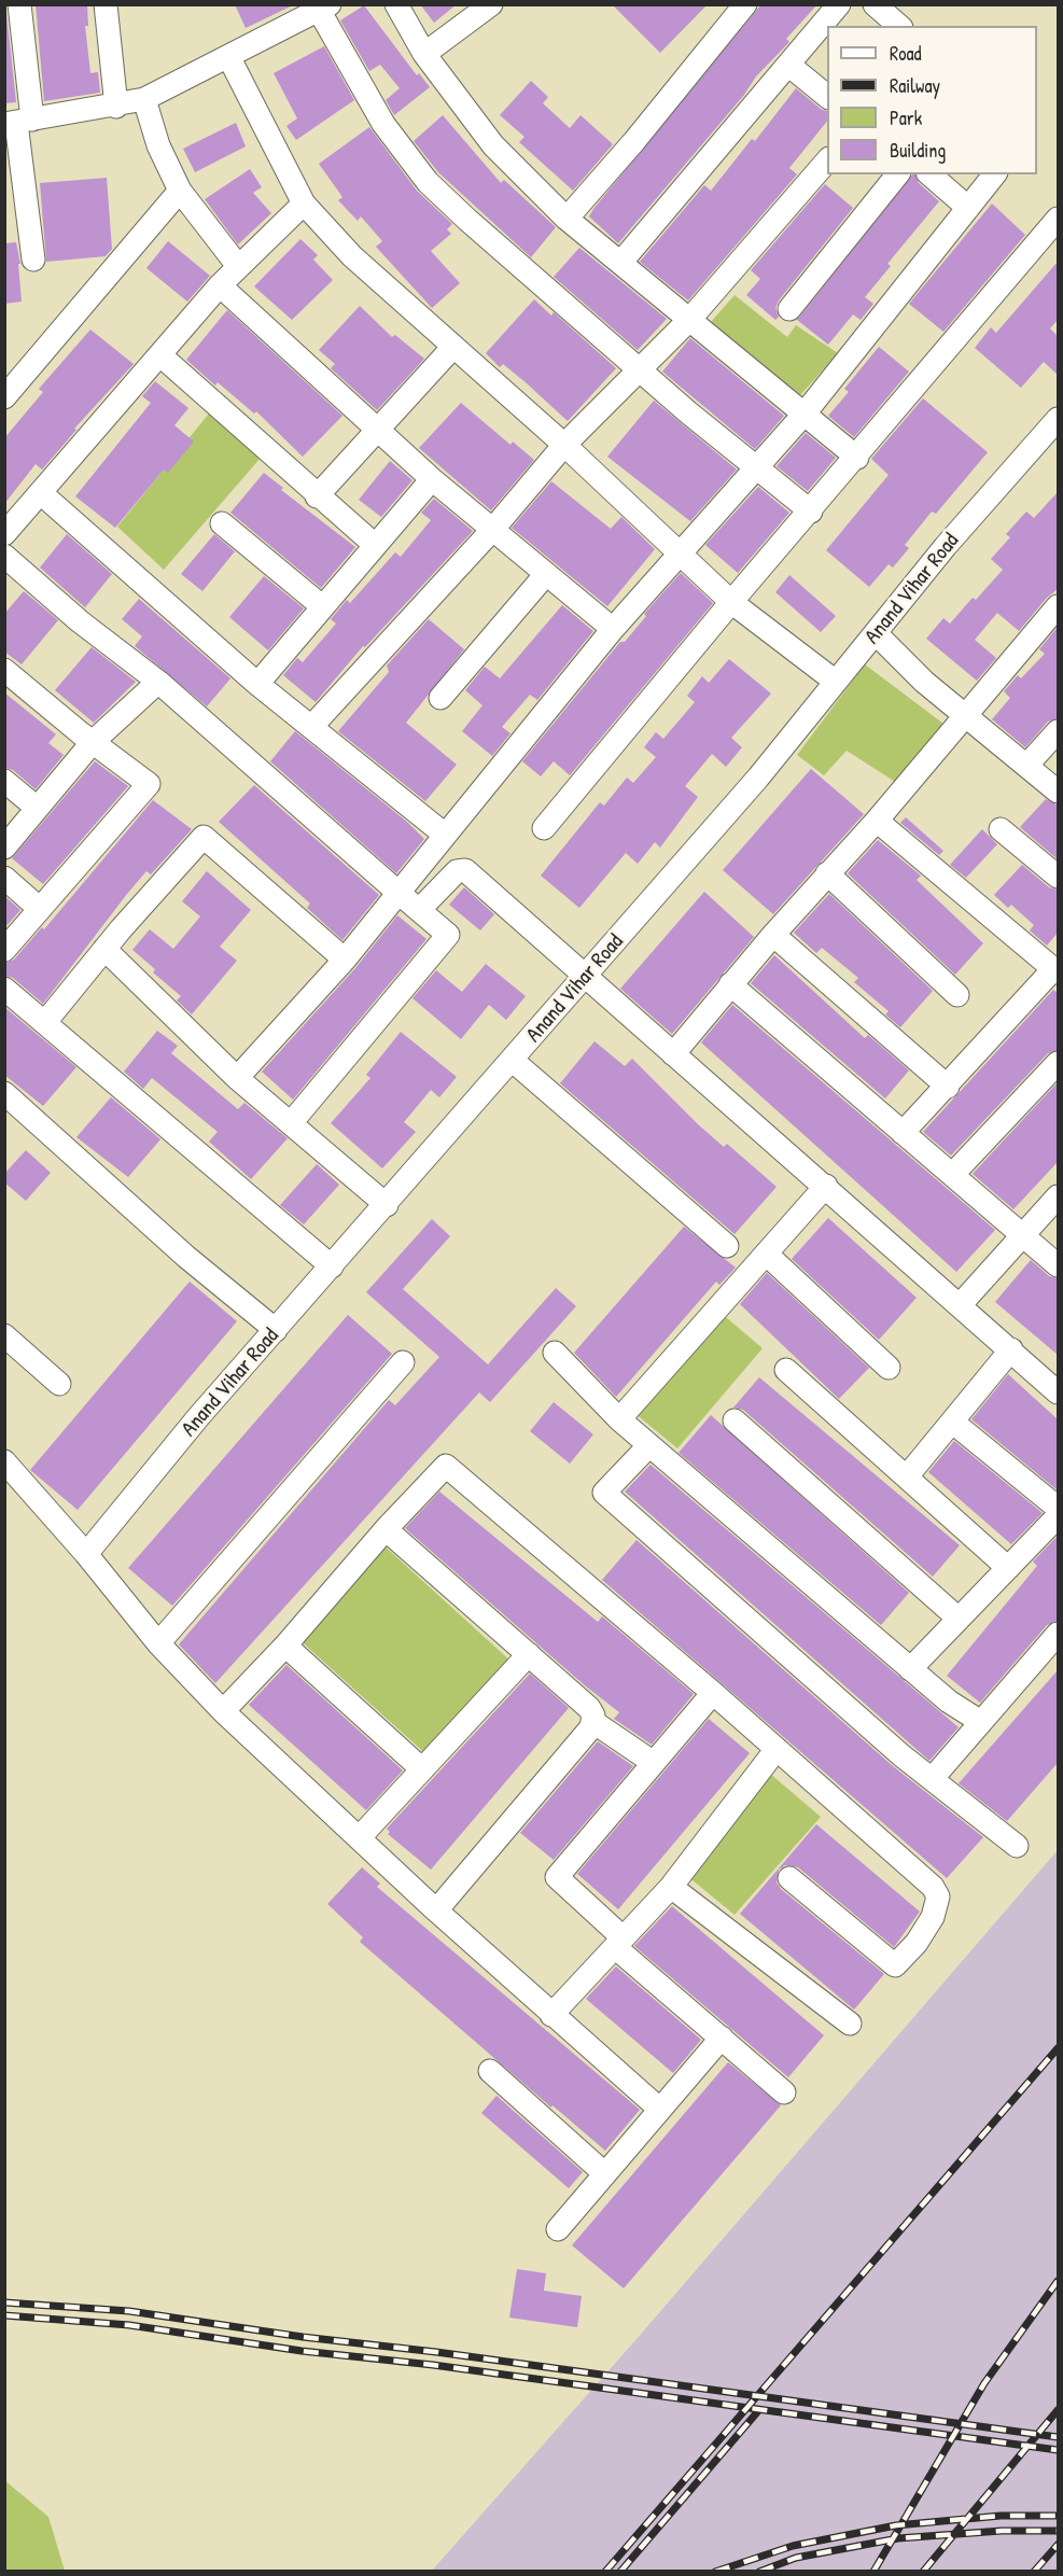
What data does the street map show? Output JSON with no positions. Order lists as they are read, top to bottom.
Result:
{
  "streets": {
    "street": ["Anand Vihar Road"]
  },
  "legend": [
    "Road",
    "Railway",
    "Park",
    "Building"
  ]
}
